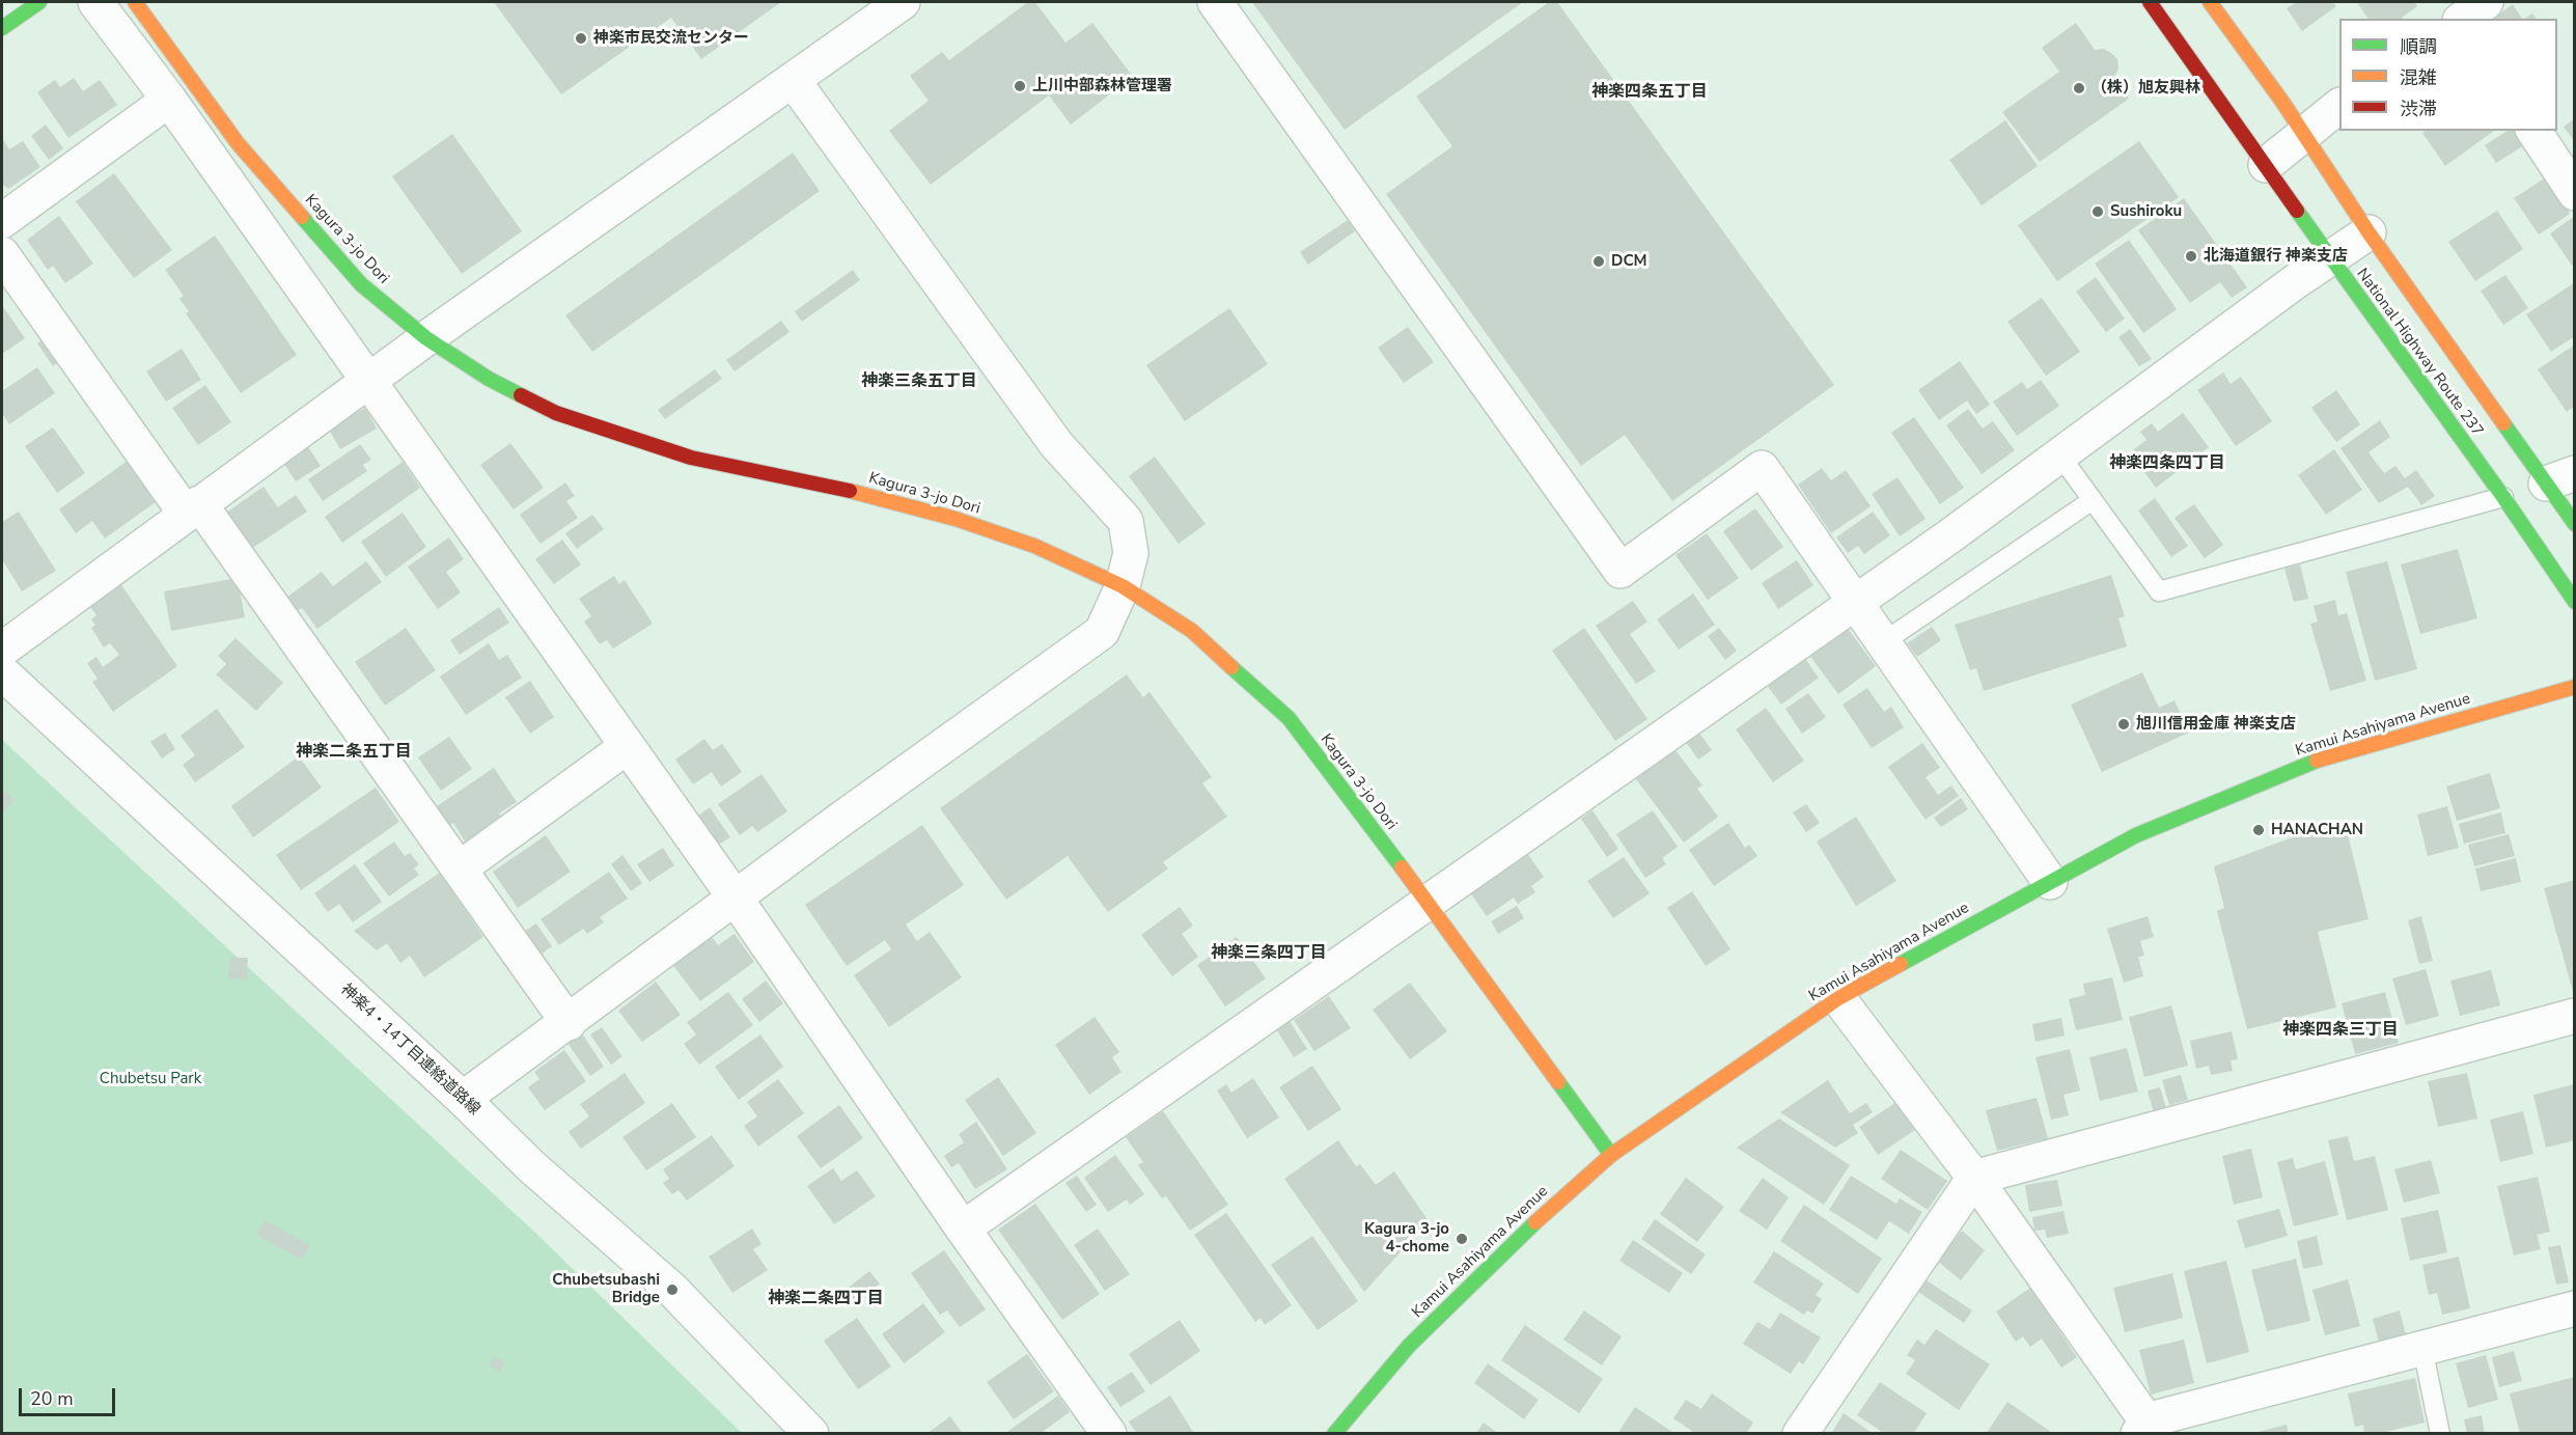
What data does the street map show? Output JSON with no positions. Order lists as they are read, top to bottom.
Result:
{
  "streets": {
    "main road": ["Kagura 3-jo Dori", "National Highway Route 237", "Kamui Asahiyama Avenue"],
    "street": ["神楽4・14丁目連絡道路線"]
  },
  "crossings": [
    ["Kagura 3-jo Dori", "Kamui Asahiyama Avenue"]
  ],
  "districts": [
    "神楽四条五丁目",
    "神楽三条五丁目",
    "神楽四条四丁目",
    "神楽二条五丁目",
    "神楽三条四丁目",
    "神楽四条三丁目",
    "神楽二条四丁目"
  ],
  "parks": ["Chubetsu Park"],
  "places": [
    "神楽市民交流センター",
    "上川中部森林管理署",
    "（株）旭友興林",
    "Sushiroku",
    "北海道銀行 神楽支店",
    "DCM",
    "旭川信用金庫 神楽支店",
    "HANACHAN",
    "Kagura 3-jo 4-chome",
    "Chubetsubashi Bridge"
  ],
  "legend": ["順調", "混雑", "渋滞"],
  "scale_bar": "20 m"
}
